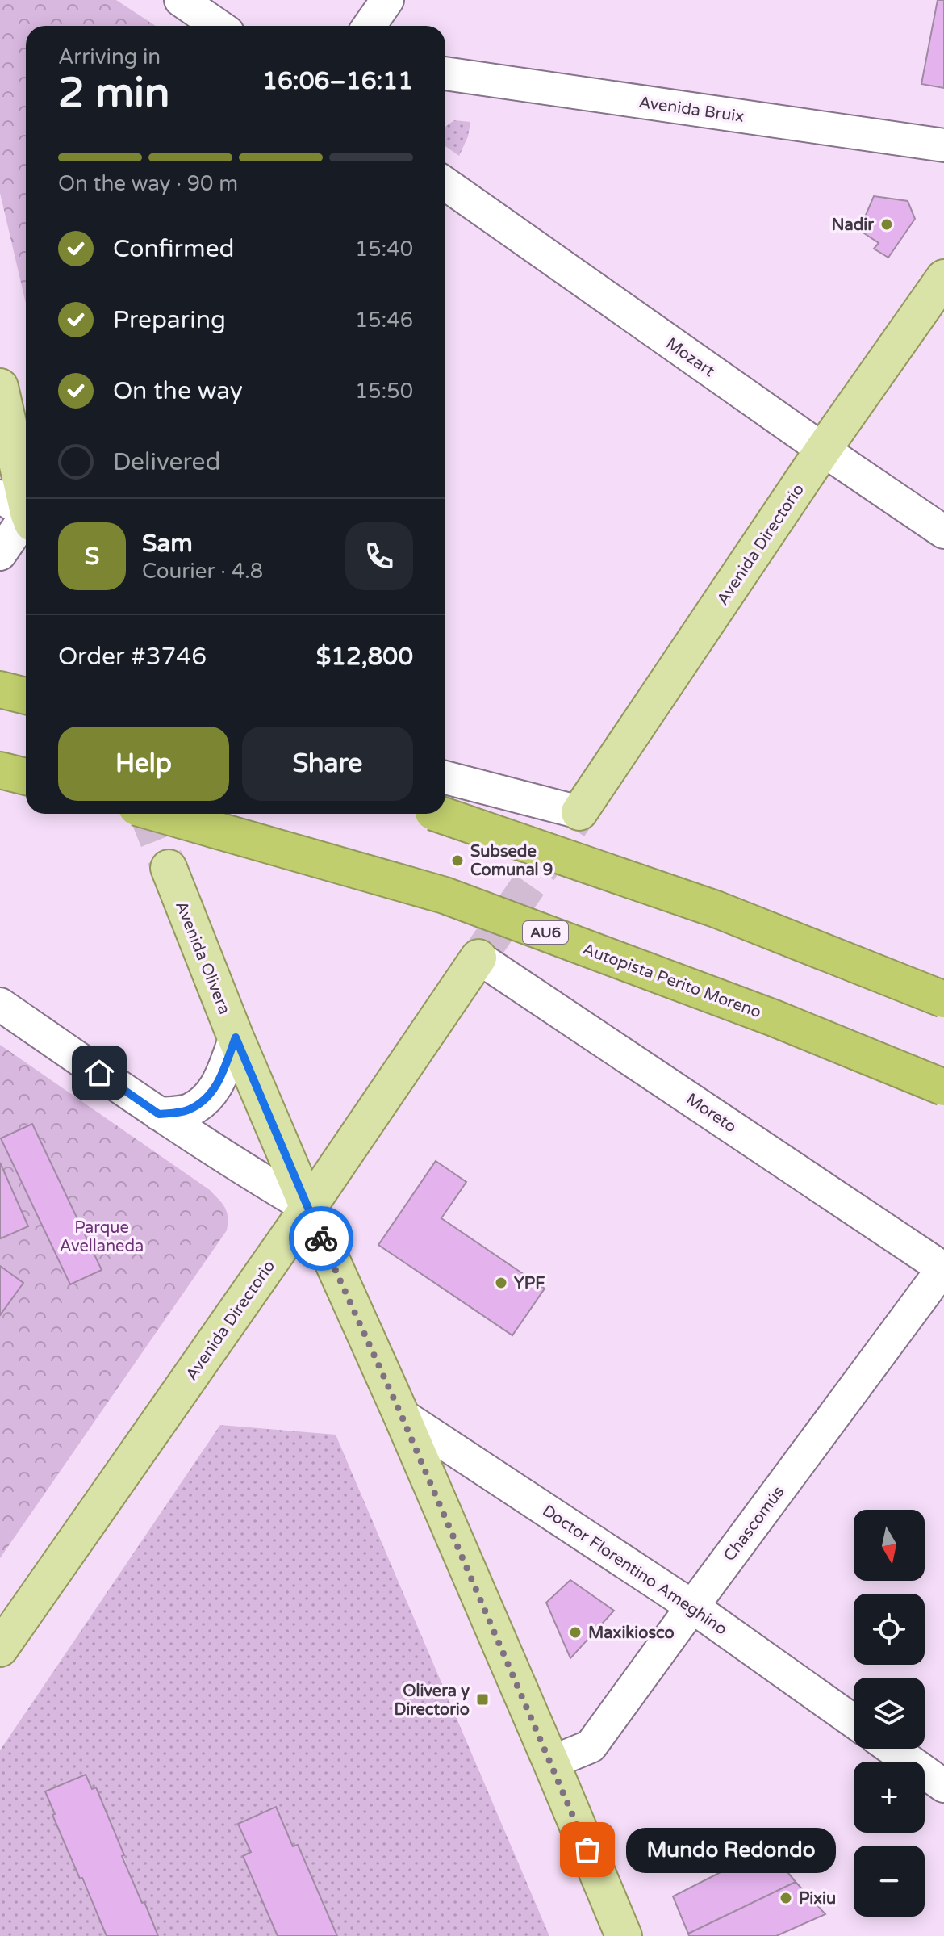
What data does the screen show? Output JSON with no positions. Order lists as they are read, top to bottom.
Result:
{
  "streets": {
    "highway": ["AU6", "Autopista Perito Moreno"],
    "main road": ["Avenida Directorio", "Avenida Olivera"],
    "street": [
      "Avenida Bruix",
      "Mozart",
      "Moreto",
      "Chascomús",
      "Doctor Florentino Ameghino"
    ]
  },
  "crossings": [
    ["Mozart", "Avenida Directorio"],
    ["Avenida Directorio", "Avenida Olivera"],
    ["Avenida Directorio", "Moreto"],
    ["Avenida Olivera", "Chascomús"],
    ["Avenida Olivera", "Doctor Florentino Ameghino"],
    ["Moreto", "Chascomús"],
    ["Chascomús", "Doctor Florentino Ameghino"]
  ],
  "parks": ["Parque Avellaneda"],
  "places": {
    "other": [
      "Nadir",
      "Subsede Comunal 9",
      "YPF",
      "Maxikiosco",
      "Mundo Redondo",
      "Pixiu"
    ],
    "transit": ["Olivera y Directorio"]
  },
  "north": "bottom",
  "page": {
    "heading": ["2 min", "Arriving in", "16:06–16:11"],
    "panel": [
      "Sam",
      "Courier · 4.8",
      "Order #3746",
      "$12,800"
    ],
    "bar": "On the way · 90 m",
    "list": [
      ["Confirmed", "15:40"],
      ["Preparing", "15:46"],
      ["On the way", "15:50"],
      "Delivered"
    ],
    "round": "S",
    "buttons": ["Help", "Share"],
    "map_buttons": ["+", "−"],
    "bubble": "Mundo Redondo"
  }
}
